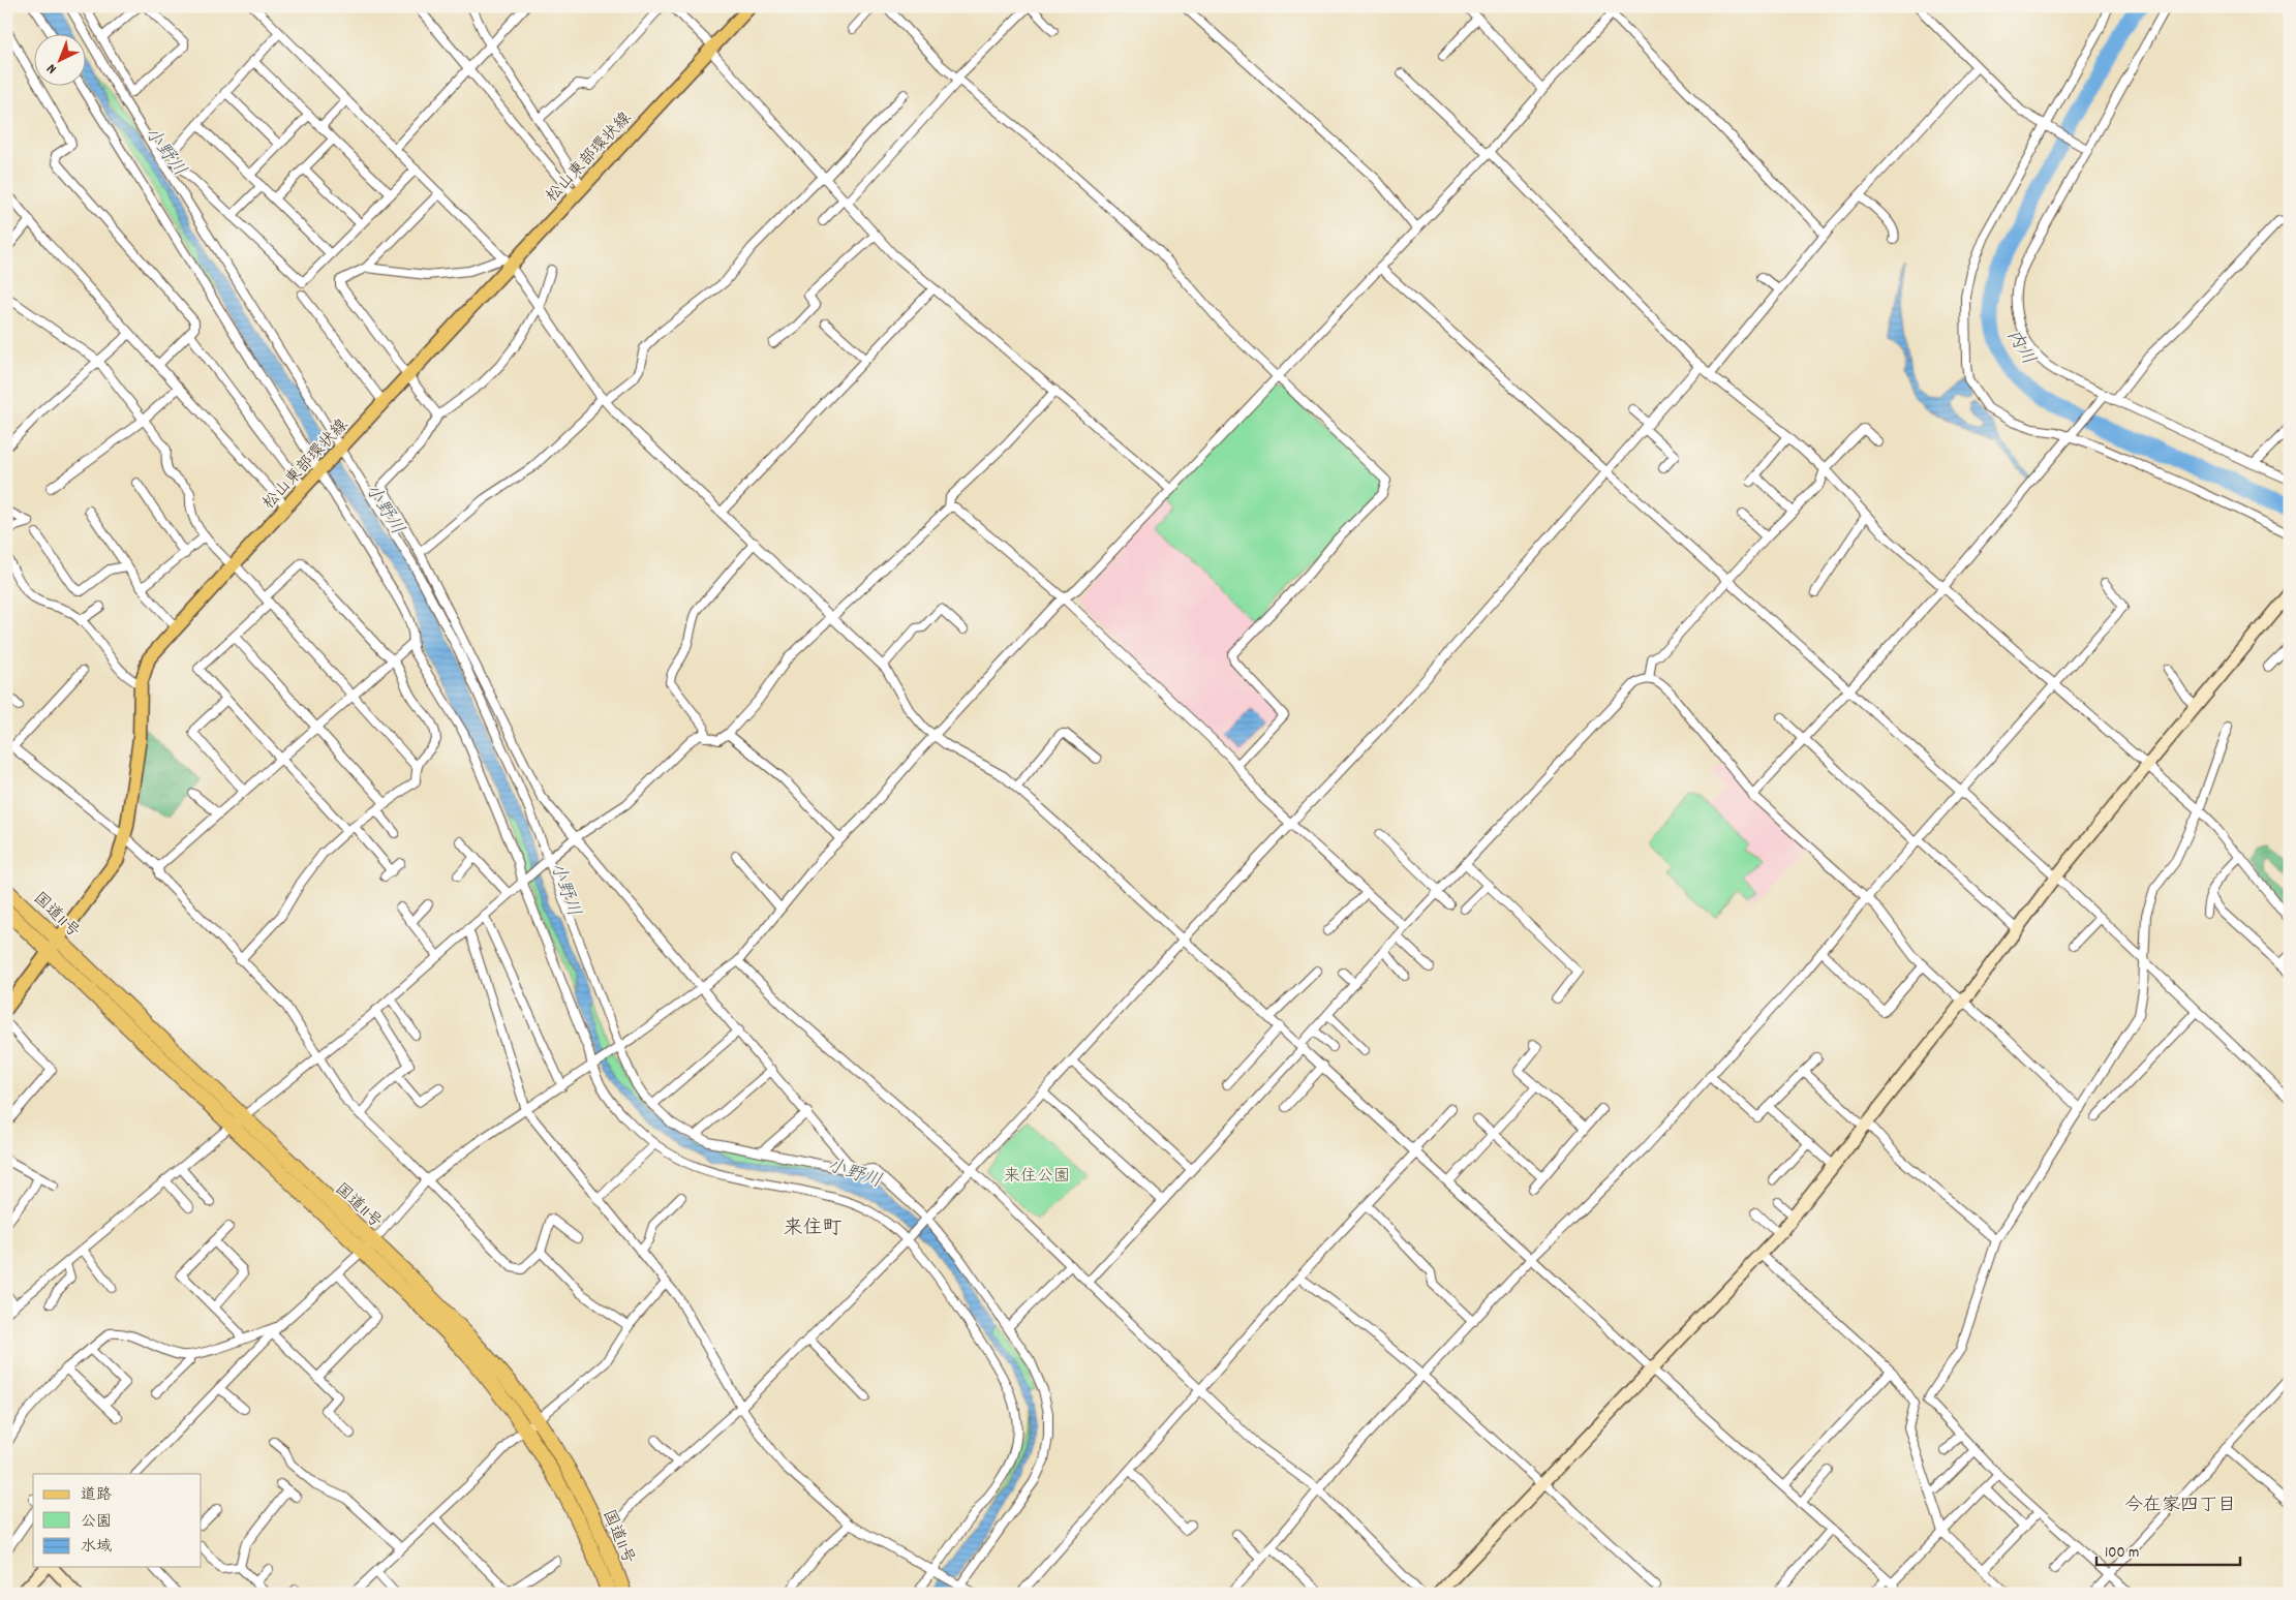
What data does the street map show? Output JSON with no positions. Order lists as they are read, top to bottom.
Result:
{
  "streets": {
    "highway": ["国道11号"],
    "main road": ["松山東部環状線"]
  },
  "crossings": [
    ["松山東部環状線", "国道11号"]
  ],
  "districts": ["来住町", "今在家四丁目"],
  "water": ["小野川", "内川"],
  "parks": ["来住公園"],
  "legend": ["道路", "公園", "水域"],
  "scale_bar": "100 m",
  "north": "bottom left"
}
